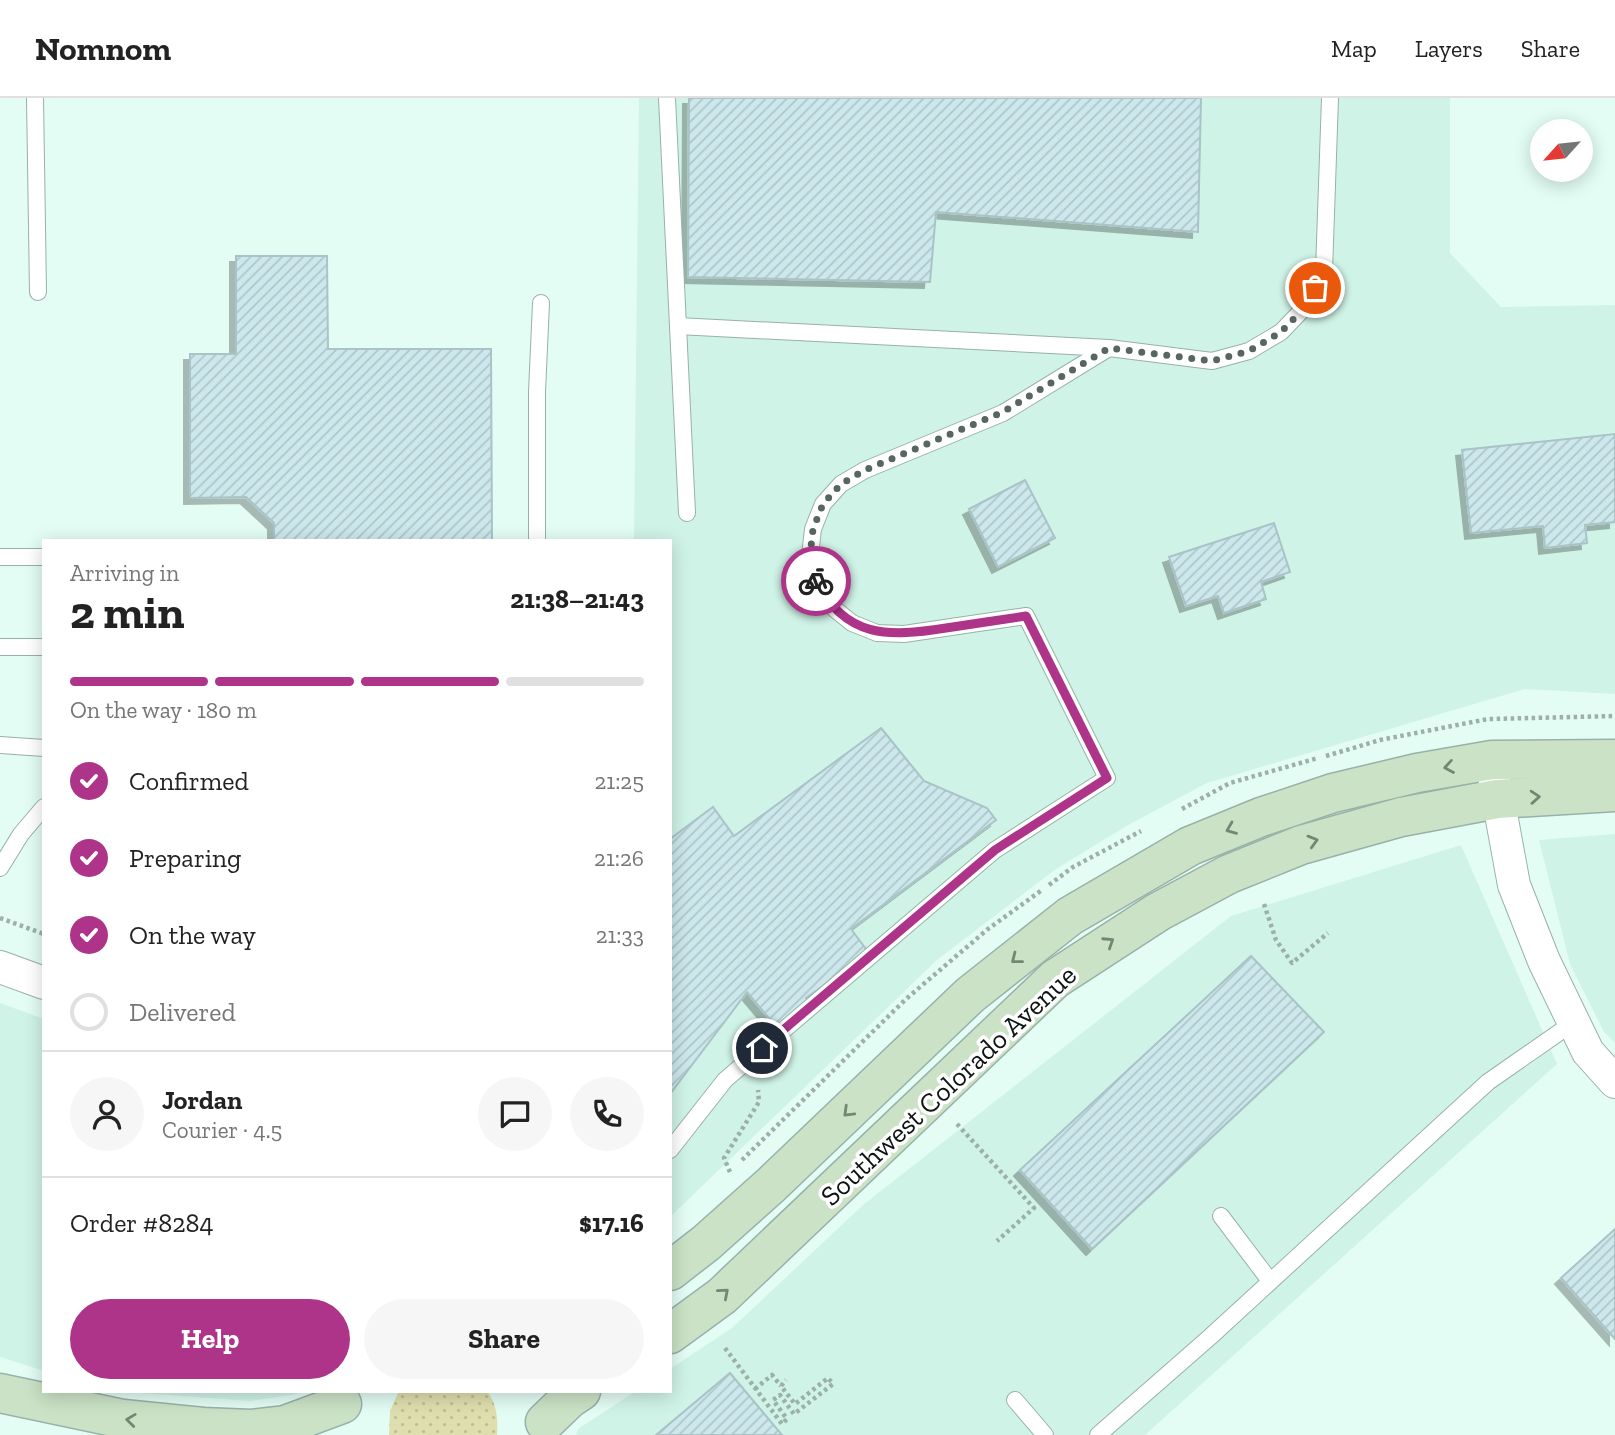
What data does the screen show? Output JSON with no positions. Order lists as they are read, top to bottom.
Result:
{
  "streets": {
    "main road": ["Southwest Colorado Avenue"]
  },
  "north": "bottom left",
  "page": {
    "header": "Nomnom",
    "nav": ["Map", "Layers", "Share"],
    "heading": ["2 min", "Arriving in", "21:38–21:43"],
    "panel": [
      "Jordan",
      "Courier · 4.5",
      "Order #8284",
      "$17.16"
    ],
    "bar": "On the way · 180 m",
    "list": [
      ["Confirmed", "21:25"],
      ["Preparing", "21:26"],
      ["On the way", "21:33"],
      "Delivered"
    ],
    "buttons": ["Help", "Share"]
  }
}
